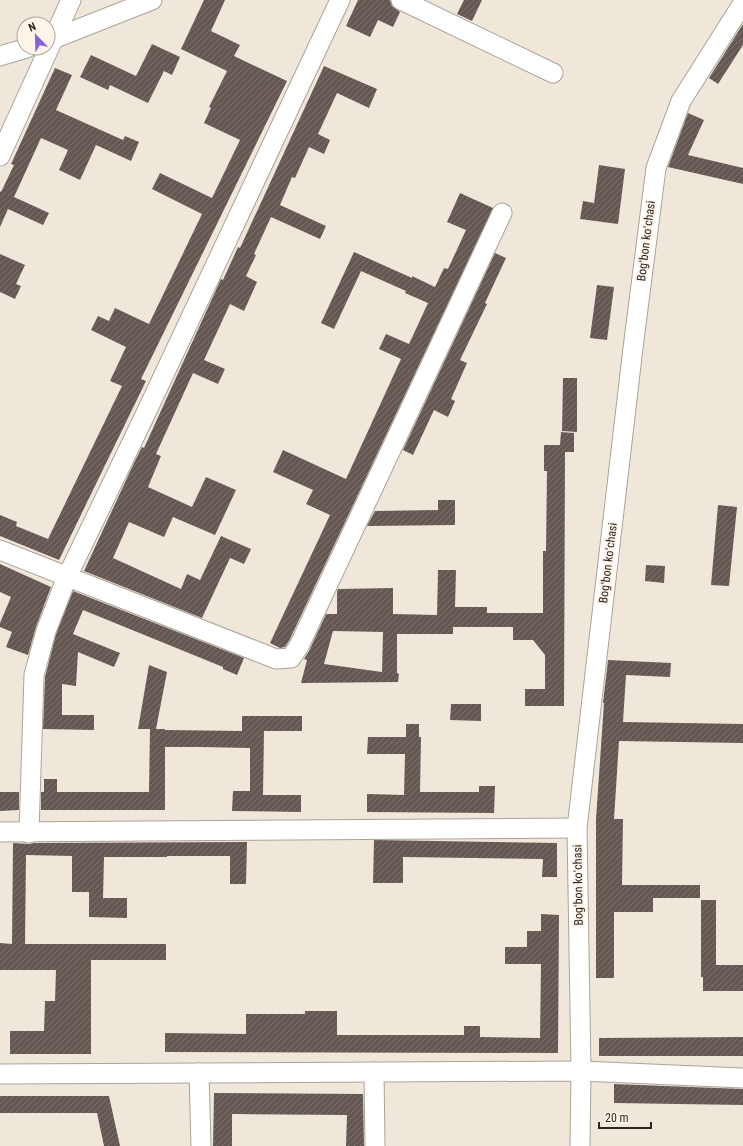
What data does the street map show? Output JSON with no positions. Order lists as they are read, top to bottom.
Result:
{
  "streets": {
    "street": ["Bogʻbon koʻchasi"]
  },
  "scale_bar": "20 m",
  "north": "top left"
}
